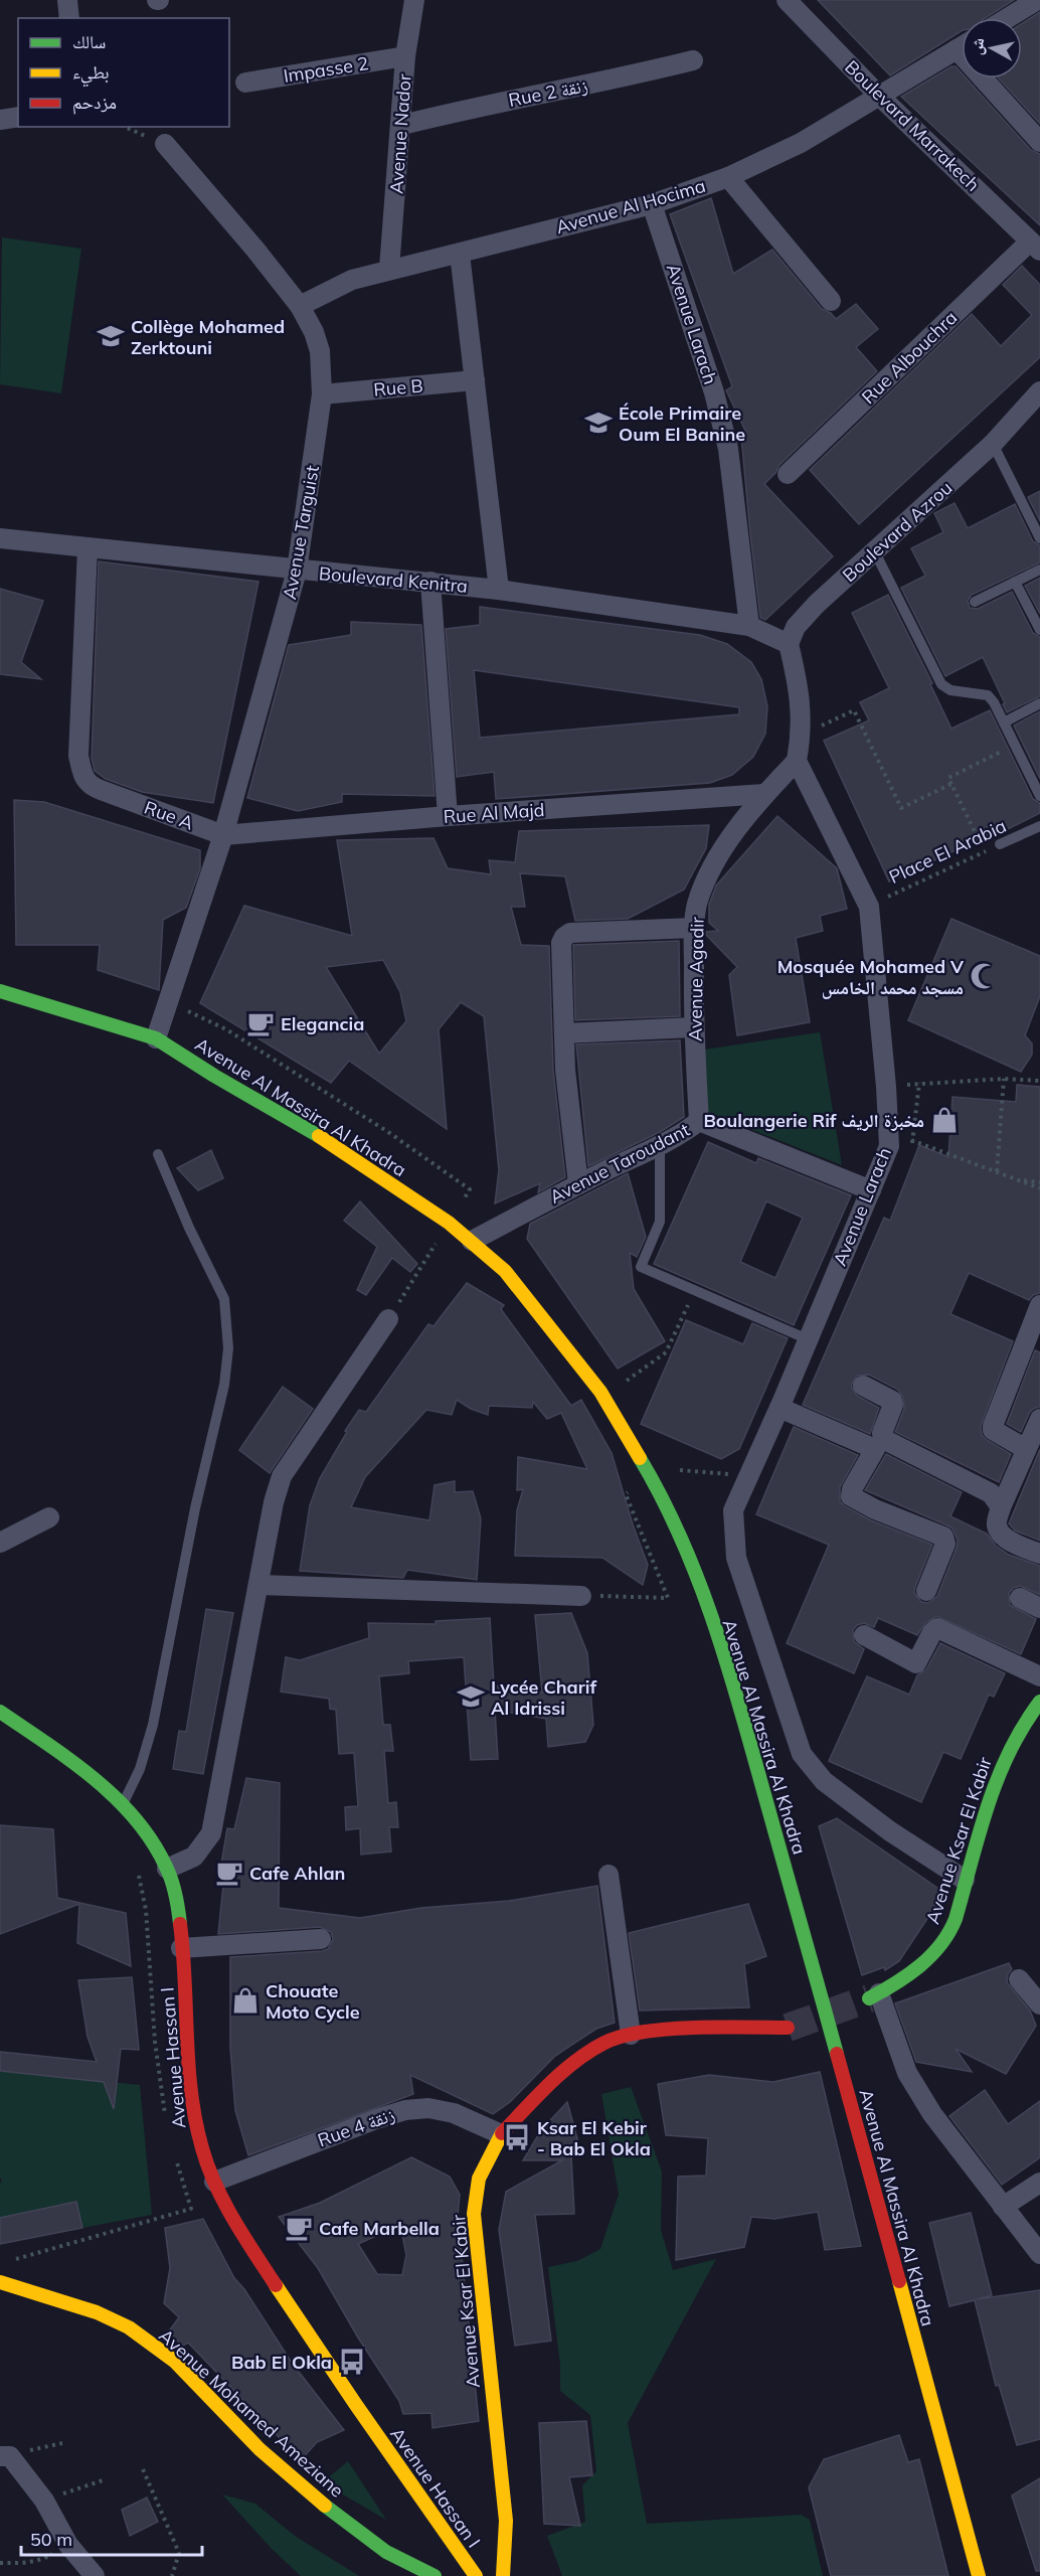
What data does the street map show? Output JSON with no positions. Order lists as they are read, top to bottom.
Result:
{
  "streets": {
    "main road": [
      "Avenue Al Massira Al Khadra",
      "Avenue Ksar El Kabir",
      "Avenue Hassan I",
      "Avenue Mohamed Ameziane"
    ],
    "street": [
      "Impasse 2",
      "Rue 2 زنقة",
      "Boulevard Marrakech",
      "Avenue Nador",
      "Avenue Al Hocima",
      "Avenue Larach",
      "Rue Albouchra",
      "Rue B",
      "Boulevard Azrou",
      "Avenue Targuist",
      "Boulevard Kenitra",
      "Rue Al Majd",
      "Rue A",
      "Avenue Agadir",
      "Avenue Taroudant",
      "Rue 4 زنقة"
    ],
    "lane": ["Place El Arabia"]
  },
  "crossings": [
    ["Impasse 2", "Avenue Nador"],
    ["Rue 2 زنقة", "Avenue Nador"],
    ["Boulevard Marrakech", "Avenue Al Hocima"],
    ["Boulevard Marrakech", "Rue Albouchra"],
    ["Avenue Nador", "Avenue Al Hocima"],
    ["Avenue Al Hocima", "Avenue Larach"],
    ["Avenue Al Hocima", "Avenue Targuist"],
    ["Avenue Larach", "Boulevard Kenitra"],
    ["Avenue Larach", "Place El Arabia"],
    ["Avenue Larach", "Avenue Agadir"],
    ["Avenue Larach", "Avenue Taroudant"],
    ["Avenue Larach", "Avenue Ksar El Kabir"],
    ["Rue B", "Avenue Targuist"],
    ["Avenue Targuist", "Boulevard Kenitra"],
    ["Avenue Targuist", "Rue Al Majd"],
    ["Avenue Targuist", "Rue A"],
    ["Avenue Targuist", "Avenue Al Massira Al Khadra"],
    ["Boulevard Kenitra", "Rue A"],
    ["Rue Al Majd", "Rue A"],
    ["Rue Al Majd", "Avenue Agadir"],
    ["Avenue Agadir", "Avenue Taroudant"],
    ["Avenue Al Massira Al Khadra", "Avenue Taroudant"],
    ["Avenue Ksar El Kabir", "Rue 4 زنقة"],
    ["Avenue Hassan I", "Rue 4 زنقة"]
  ],
  "places": {
    "school or university": ["Collège Mohamed Zerktouni", "École Primaire Oum El Banine", "Lycée Charif Al Idrissi"],
    "mosque": ["Mosquée Mohamed V مسجد محمد الخامس"],
    "cafe": ["Elegancia", "Cafe Ahlan", "Cafe Marbella"],
    "shop": ["Boulangerie Rif مخبزة الريف", "Chouate Moto Cycle"],
    "bus stop": ["Ksar El Kebir - Bab El Okla", "Bab El Okla"]
  },
  "legend": ["سالك", "بطيء", "مزدحم"],
  "scale_bar": "50 m",
  "north": "left"
}
